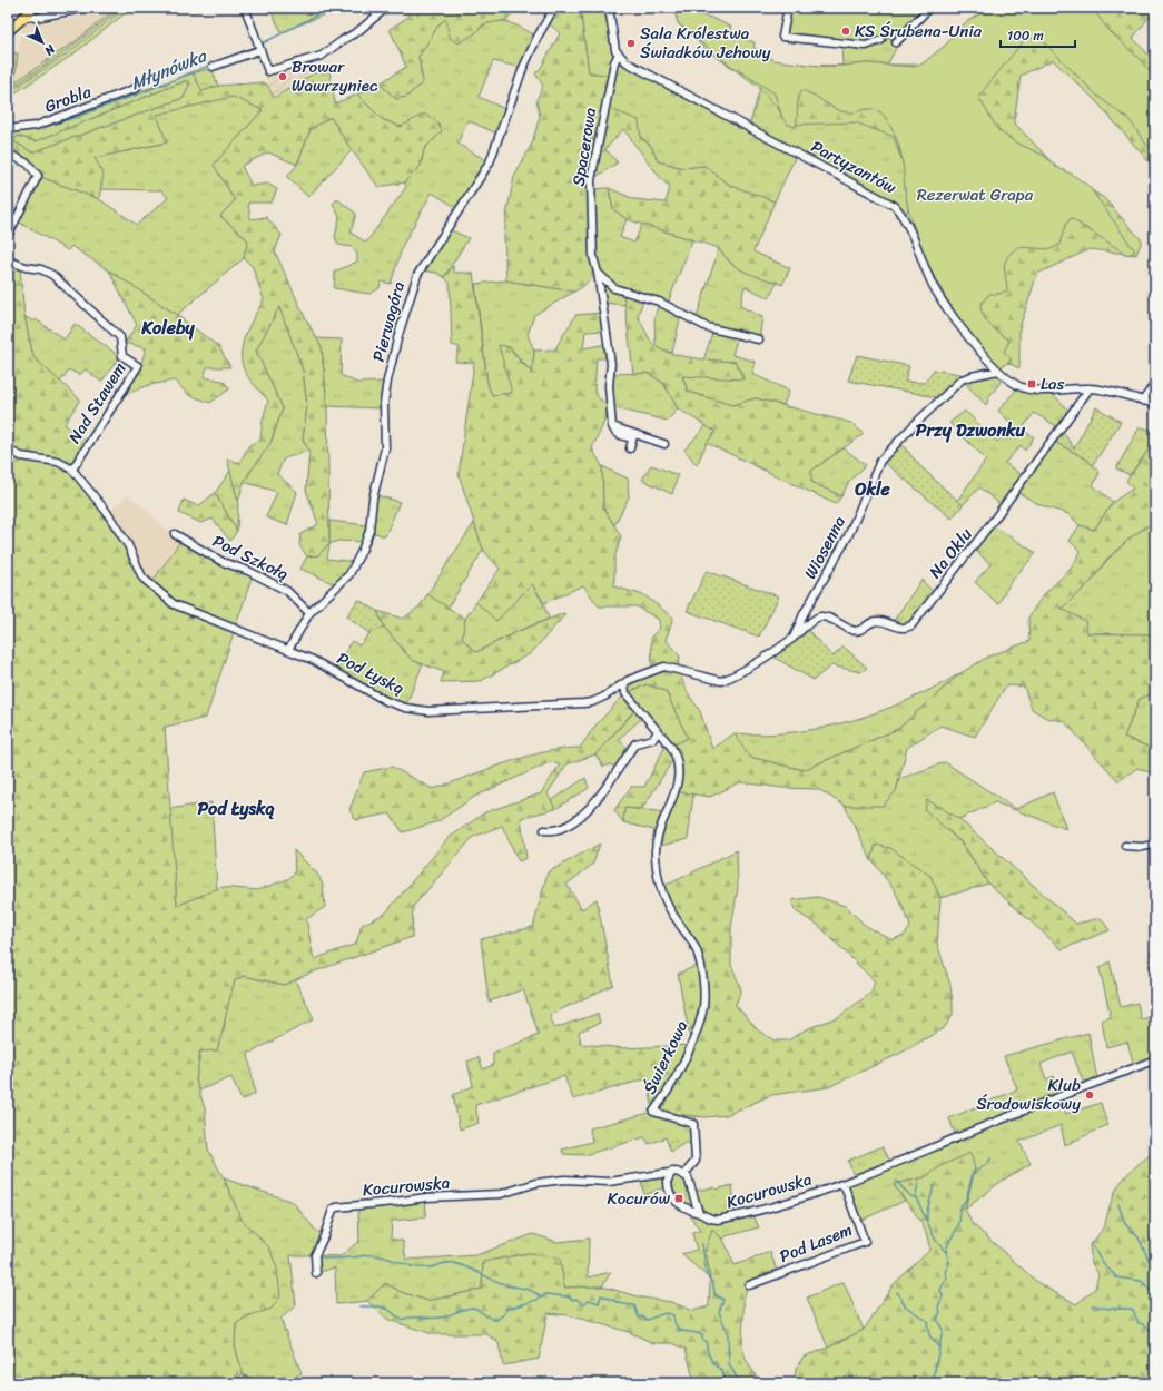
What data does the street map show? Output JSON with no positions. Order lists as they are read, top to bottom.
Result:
{
  "streets": {
    "street": [
      "Grobla",
      "Spacerowa",
      "Partyzantów",
      "Pierwogóra",
      "Nad Stawem",
      "Wiosenna",
      "Na Oklu",
      "Pod Szkołą",
      "Pod Łyską",
      "Świerkowa",
      "Kocurowska",
      "Pod Lasem"
    ]
  },
  "crossings": [
    ["Spacerowa", "Partyzantów"],
    ["Partyzantów", "Wiosenna"],
    ["Partyzantów", "Na Oklu"],
    ["Pierwogóra", "Pod Szkołą"],
    ["Pierwogóra", "Pod Łyską"],
    ["Nad Stawem", "Pod Łyską"],
    ["Wiosenna", "Na Oklu"],
    ["Wiosenna", "Pod Łyską"],
    ["Na Oklu", "Pod Łyską"],
    ["Pod Łyską", "Świerkowa"],
    ["Świerkowa", "Kocurowska"],
    ["Kocurowska", "Pod Lasem"]
  ],
  "districts": [
    "Koleby",
    "Przy Dzwonku",
    "Okle",
    "Pod Łyską"
  ],
  "water": ["Młynówka"],
  "parks": ["Rezerwat Grapa"],
  "places": {
    "other": [
      "KS Śrubena-Unia",
      "Sala Królestwa Świadków Jehowy",
      "Browar Wawrzyniec",
      "Klub Środowiskowy"
    ],
    "transit": ["Las", "Kocurów"]
  },
  "scale_bar": "100 m",
  "north": "bottom right"
}
